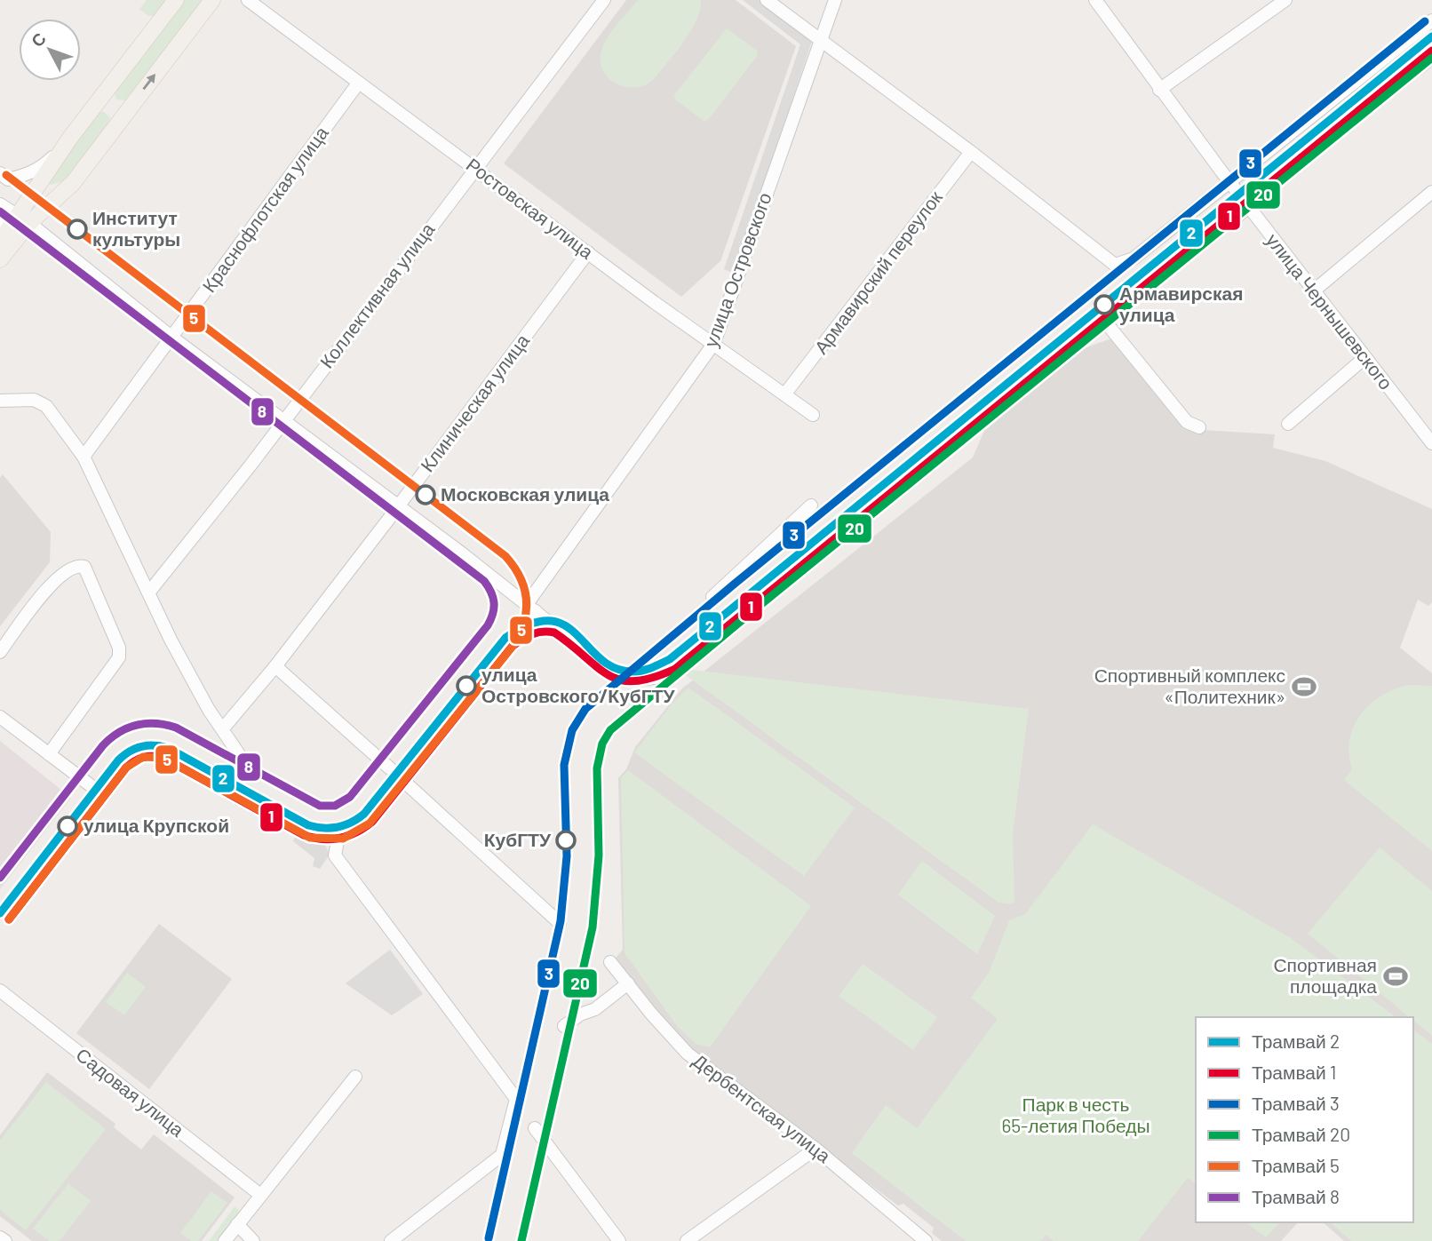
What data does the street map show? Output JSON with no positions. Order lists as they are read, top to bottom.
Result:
{
  "streets": {
    "street": [
      "Ростовская улица",
      "Краснофлотская улица",
      "улица Островского",
      "Армавирский переулок",
      "Коллективная улица",
      "улица Чернышевского",
      "Клиническая улица",
      "Садовая улица",
      "Дербентская улица"
    ]
  },
  "crossings": [
    ["Ростовская улица", "Краснофлотская улица"],
    ["Ростовская улица", "улица Островского"],
    ["Ростовская улица", "Армавирский переулок"],
    ["Ростовская улица", "Коллективная улица"],
    ["Ростовская улица", "Клиническая улица"]
  ],
  "parks": ["Парк в честь 65-летия Победы"],
  "places": {
    "other": [
      "Институт культуры",
      "Армавирская улица",
      "Московская улица",
      "улица Островского/КубГТУ",
      "улица Крупской",
      "КубГТУ"
    ],
    "sports": ["Спортивный комплекс «Политехник»", "Спортивная площадка"]
  },
  "lines": [
    "tram line 3",
    "tram line 2",
    "tram line 1",
    "tram line 20",
    "tram line 5",
    "tram line 8"
  ],
  "legend": [
    "Трамвай 2",
    "Трамвай 1",
    "Трамвай 3",
    "Трамвай 20",
    "Трамвай 5",
    "Трамвай 8"
  ],
  "north": "top left"
}
